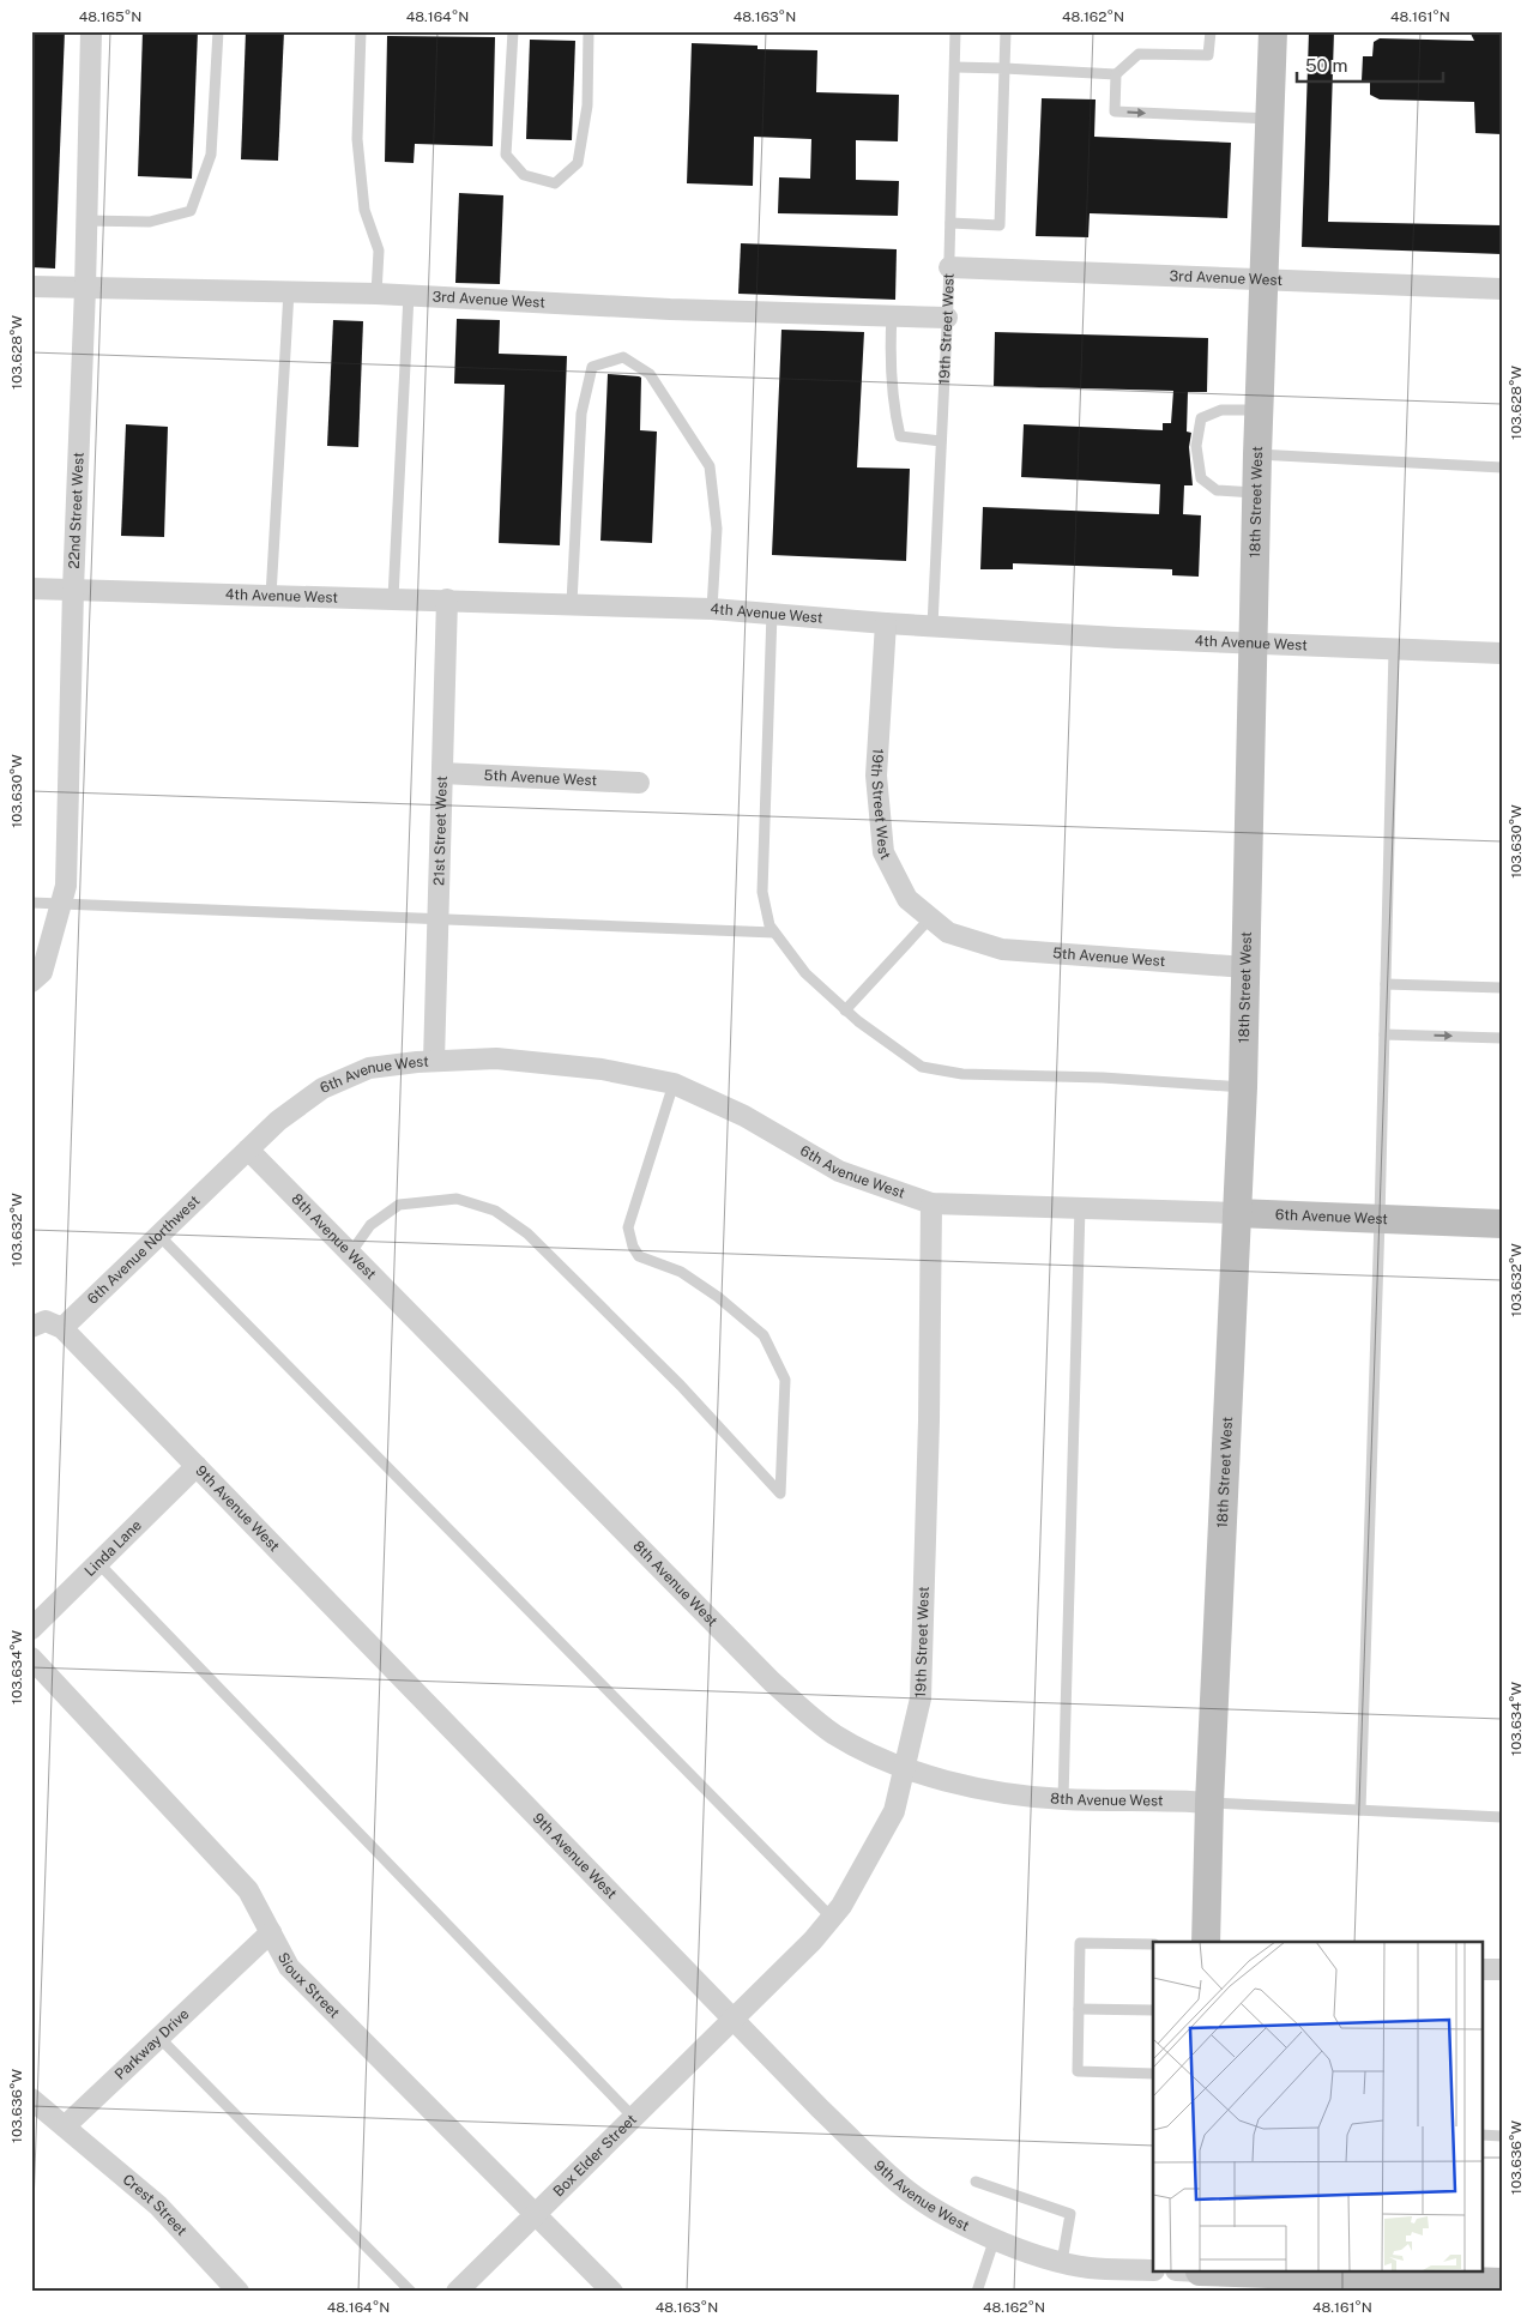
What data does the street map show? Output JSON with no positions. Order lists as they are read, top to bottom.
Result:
{
  "streets": {
    "street": [
      "3rd Avenue West",
      "19th Street West",
      "18th Street West",
      "22nd Street West",
      "4th Avenue West",
      "5th Avenue West",
      "21st Street West",
      "6th Avenue West",
      "8th Avenue West",
      "6th Avenue Northwest",
      "9th Avenue West",
      "Linda Lane",
      "Sioux Street",
      "Parkway Drive",
      "Box Elder Street",
      "Crest Street"
    ]
  },
  "crossings": [
    ["3rd Avenue West", "19th Street West"],
    ["3rd Avenue West", "18th Street West"],
    ["3rd Avenue West", "22nd Street West"],
    ["19th Street West", "4th Avenue West"],
    ["19th Street West", "5th Avenue West"],
    ["19th Street West", "6th Avenue West"],
    ["19th Street West", "8th Avenue West"],
    ["19th Street West", "9th Avenue West"],
    ["19th Street West", "Box Elder Street"],
    ["18th Street West", "4th Avenue West"],
    ["18th Street West", "5th Avenue West"],
    ["18th Street West", "6th Avenue West"],
    ["18th Street West", "8th Avenue West"],
    ["22nd Street West", "4th Avenue West"],
    ["4th Avenue West", "21st Street West"],
    ["5th Avenue West", "21st Street West"],
    ["21st Street West", "6th Avenue West"],
    ["6th Avenue West", "8th Avenue West"],
    ["6th Avenue West", "6th Avenue Northwest"],
    ["8th Avenue West", "6th Avenue Northwest"],
    ["6th Avenue Northwest", "9th Avenue West"],
    ["9th Avenue West", "Linda Lane"],
    ["9th Avenue West", "Box Elder Street"],
    ["Sioux Street", "Parkway Drive"],
    ["Sioux Street", "Box Elder Street"],
    ["Parkway Drive", "Crest Street"]
  ],
  "scale_bar": "50 m",
  "coordinates": [
    "48.165°N",
    "48.164°N",
    "48.163°N",
    "48.162°N",
    "48.161°N",
    "103.628°W",
    "103.630°W",
    "103.632°W",
    "103.634°W",
    "103.636°W"
  ]
}
